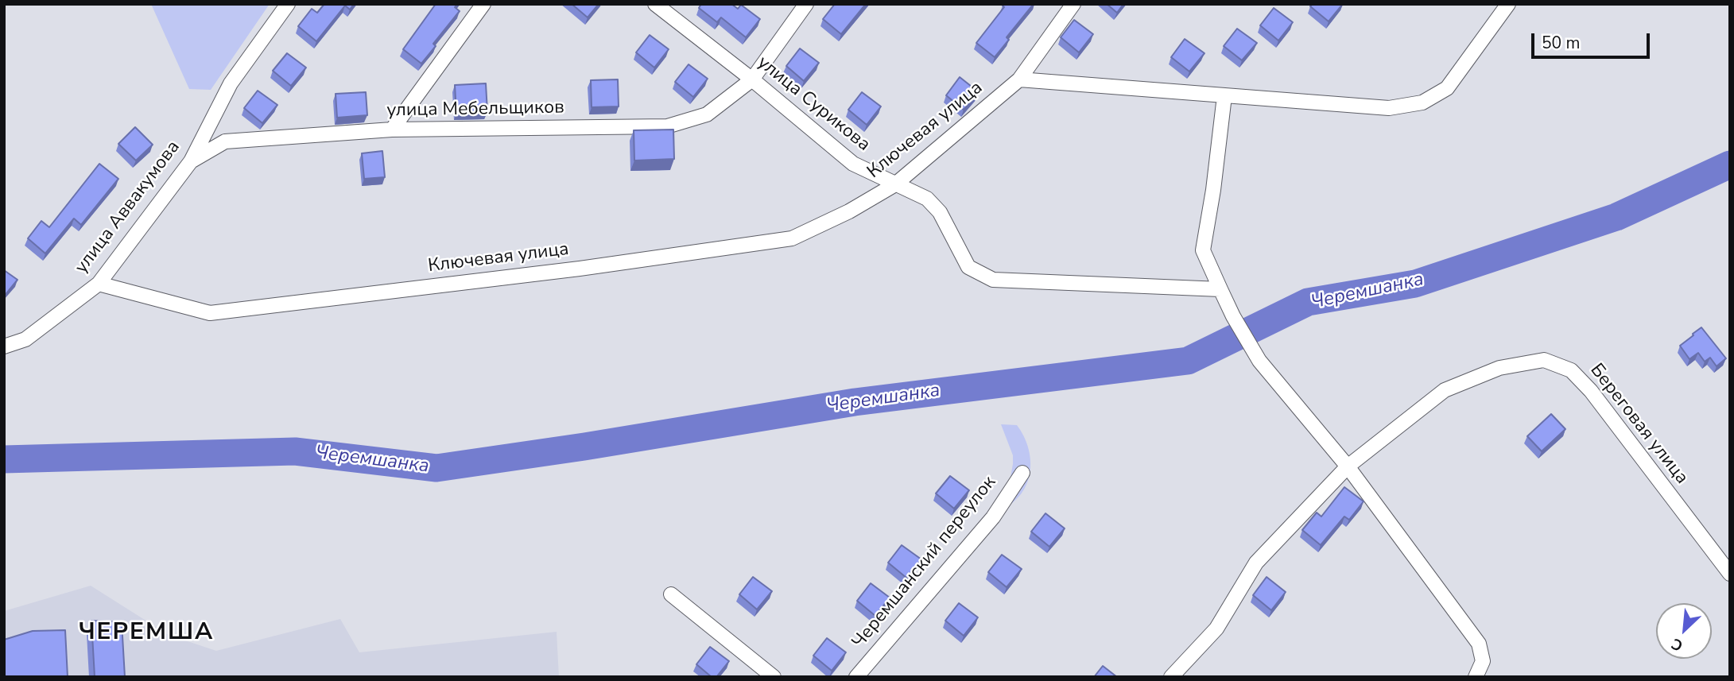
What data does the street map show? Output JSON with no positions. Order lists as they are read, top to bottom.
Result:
{
  "streets": {
    "street": [
      "улица Сурикова",
      "улица Мебельщиков",
      "Ключевая улица",
      "улица Аввакумова",
      "Береговая улица",
      "Черемшанский переулок"
    ]
  },
  "crossings": [
    ["улица Сурикова", "улица Мебельщиков"],
    ["улица Сурикова", "Ключевая улица"],
    ["улица Мебельщиков", "улица Аввакумова"],
    ["Ключевая улица", "улица Аввакумова"]
  ],
  "districts": ["ЧЕРЕМША"],
  "water": ["Черемшанка"],
  "scale_bar": "50 m",
  "north": "bottom left"
}
